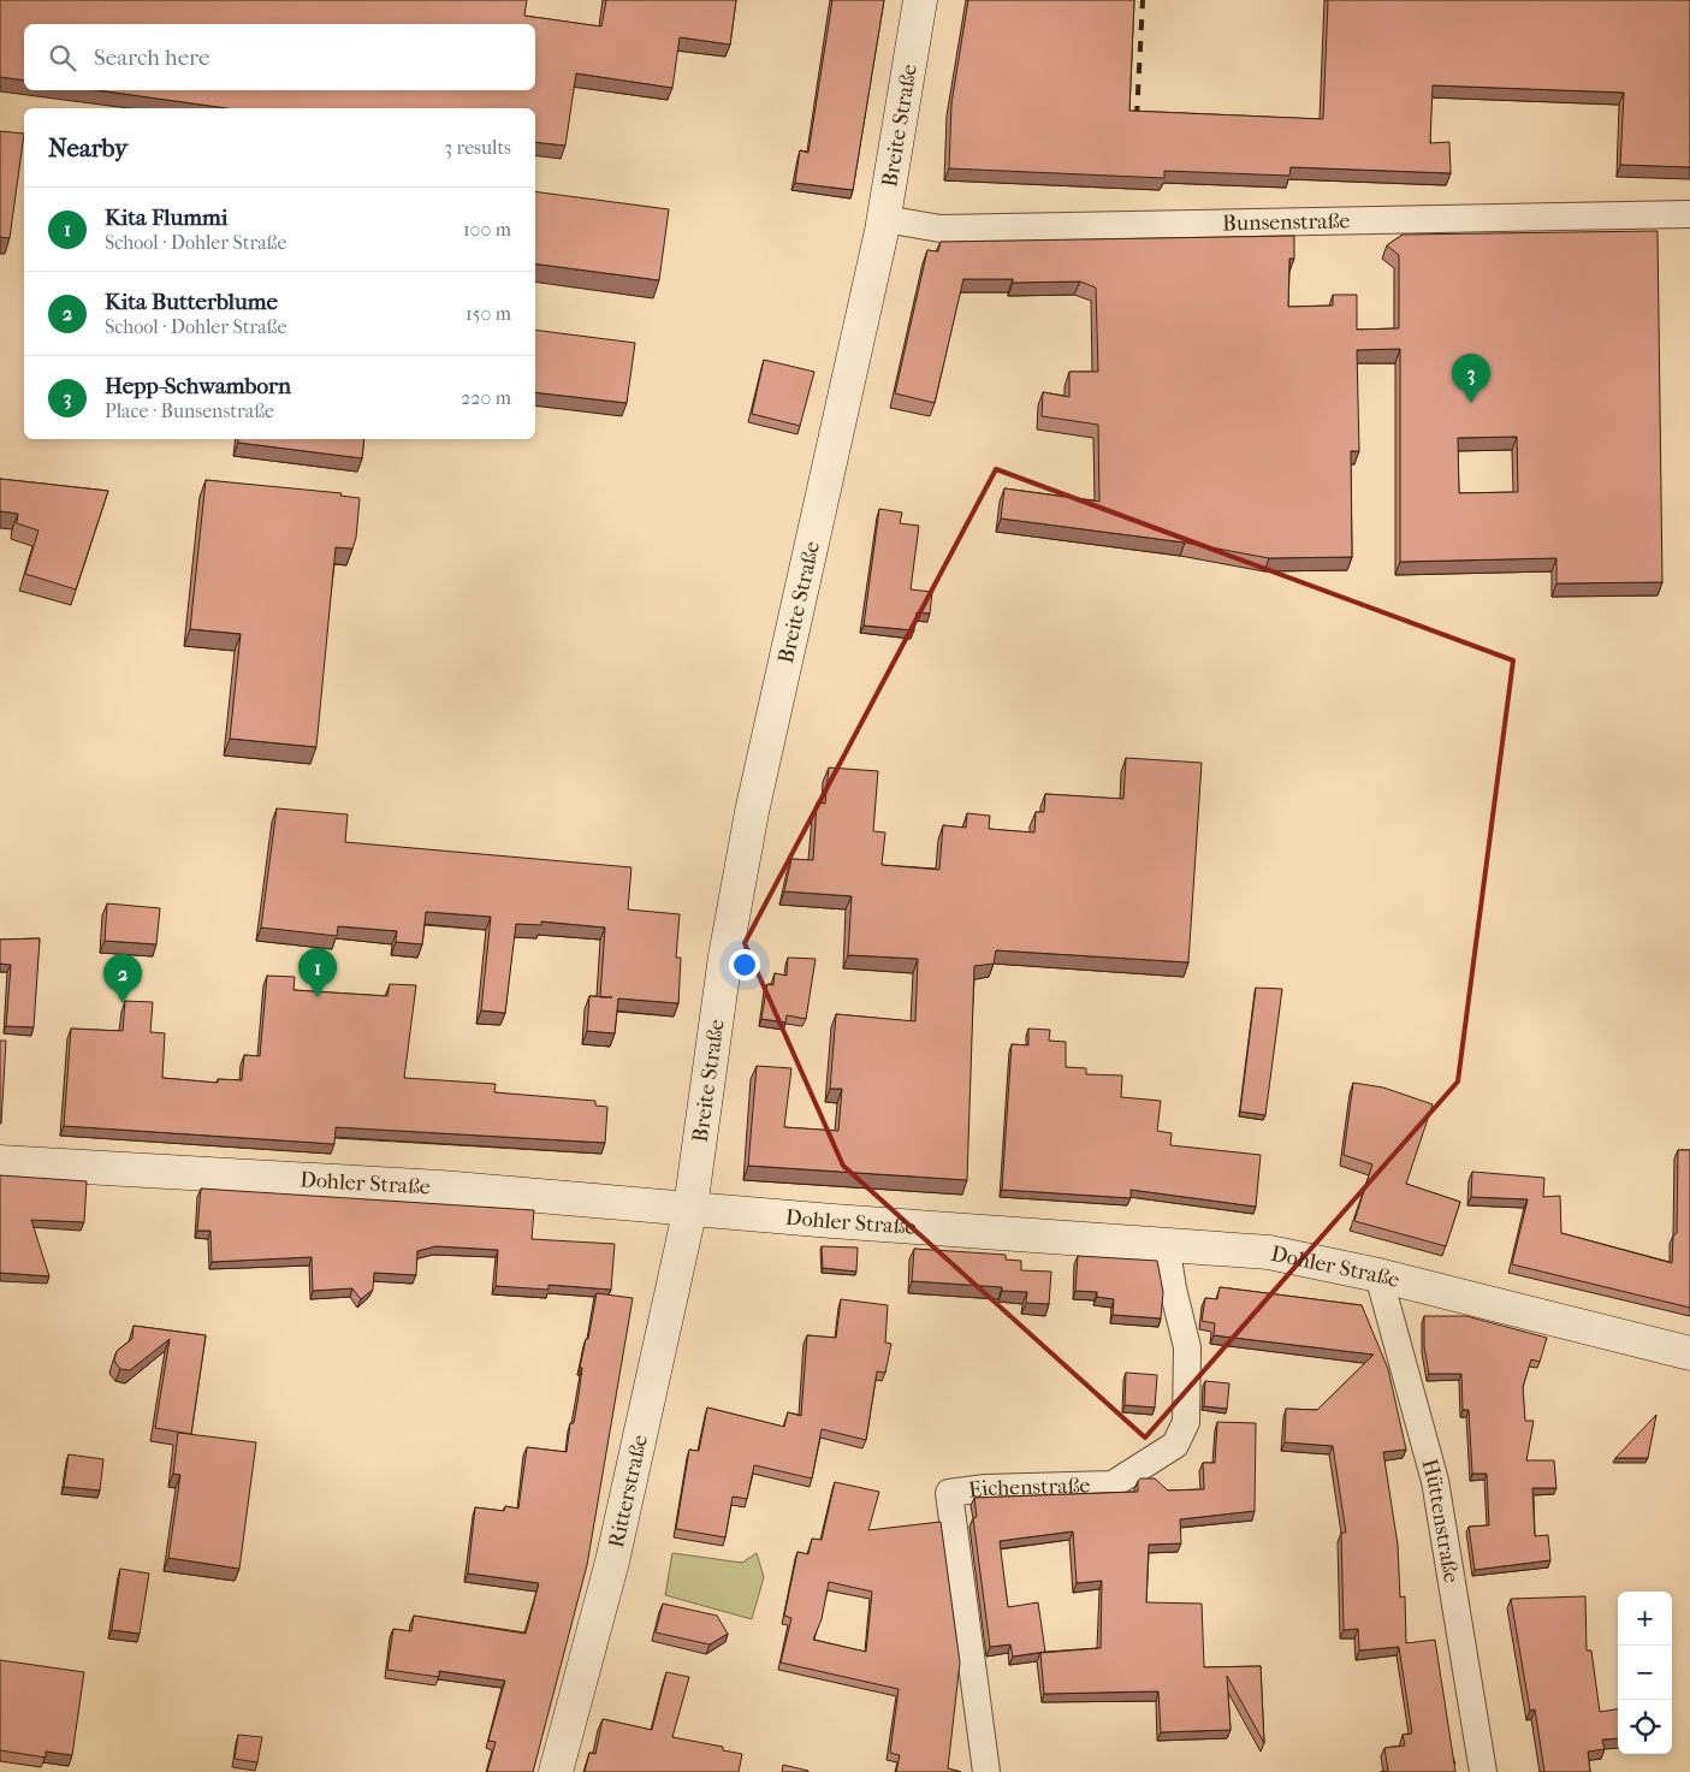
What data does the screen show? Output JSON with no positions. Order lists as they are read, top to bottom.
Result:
{
  "streets": {
    "main road": ["Breite Straße", "Dohler Straße", "Ritterstraße"],
    "street": ["Bunsenstraße", "Eichenstraße", "Hüttenstraße"]
  },
  "crossings": [
    ["Breite Straße", "Bunsenstraße"],
    ["Breite Straße", "Dohler Straße"],
    ["Breite Straße", "Ritterstraße"],
    ["Dohler Straße", "Eichenstraße"],
    ["Dohler Straße", "Ritterstraße"],
    ["Dohler Straße", "Hüttenstraße"]
  ],
  "page": {
    "search": "Search here",
    "heading": ["Nearby", "3 results"],
    "list": [
      {
        "mark": "1",
        "name": "Kita Flummi",
        "note": "School · Dohler Straße",
        "value": "100 m"
      },
      {
        "mark": "2",
        "name": "Kita Butterblume",
        "note": "School · Dohler Straße",
        "value": "150 m"
      },
      {
        "mark": "3",
        "name": "Hepp-Schwamborn",
        "note": "Place · Bunsenstraße",
        "value": "220 m"
      }
    ],
    "pins": ["3", "1", "2"],
    "map_buttons": ["+", "−"]
  }
}
